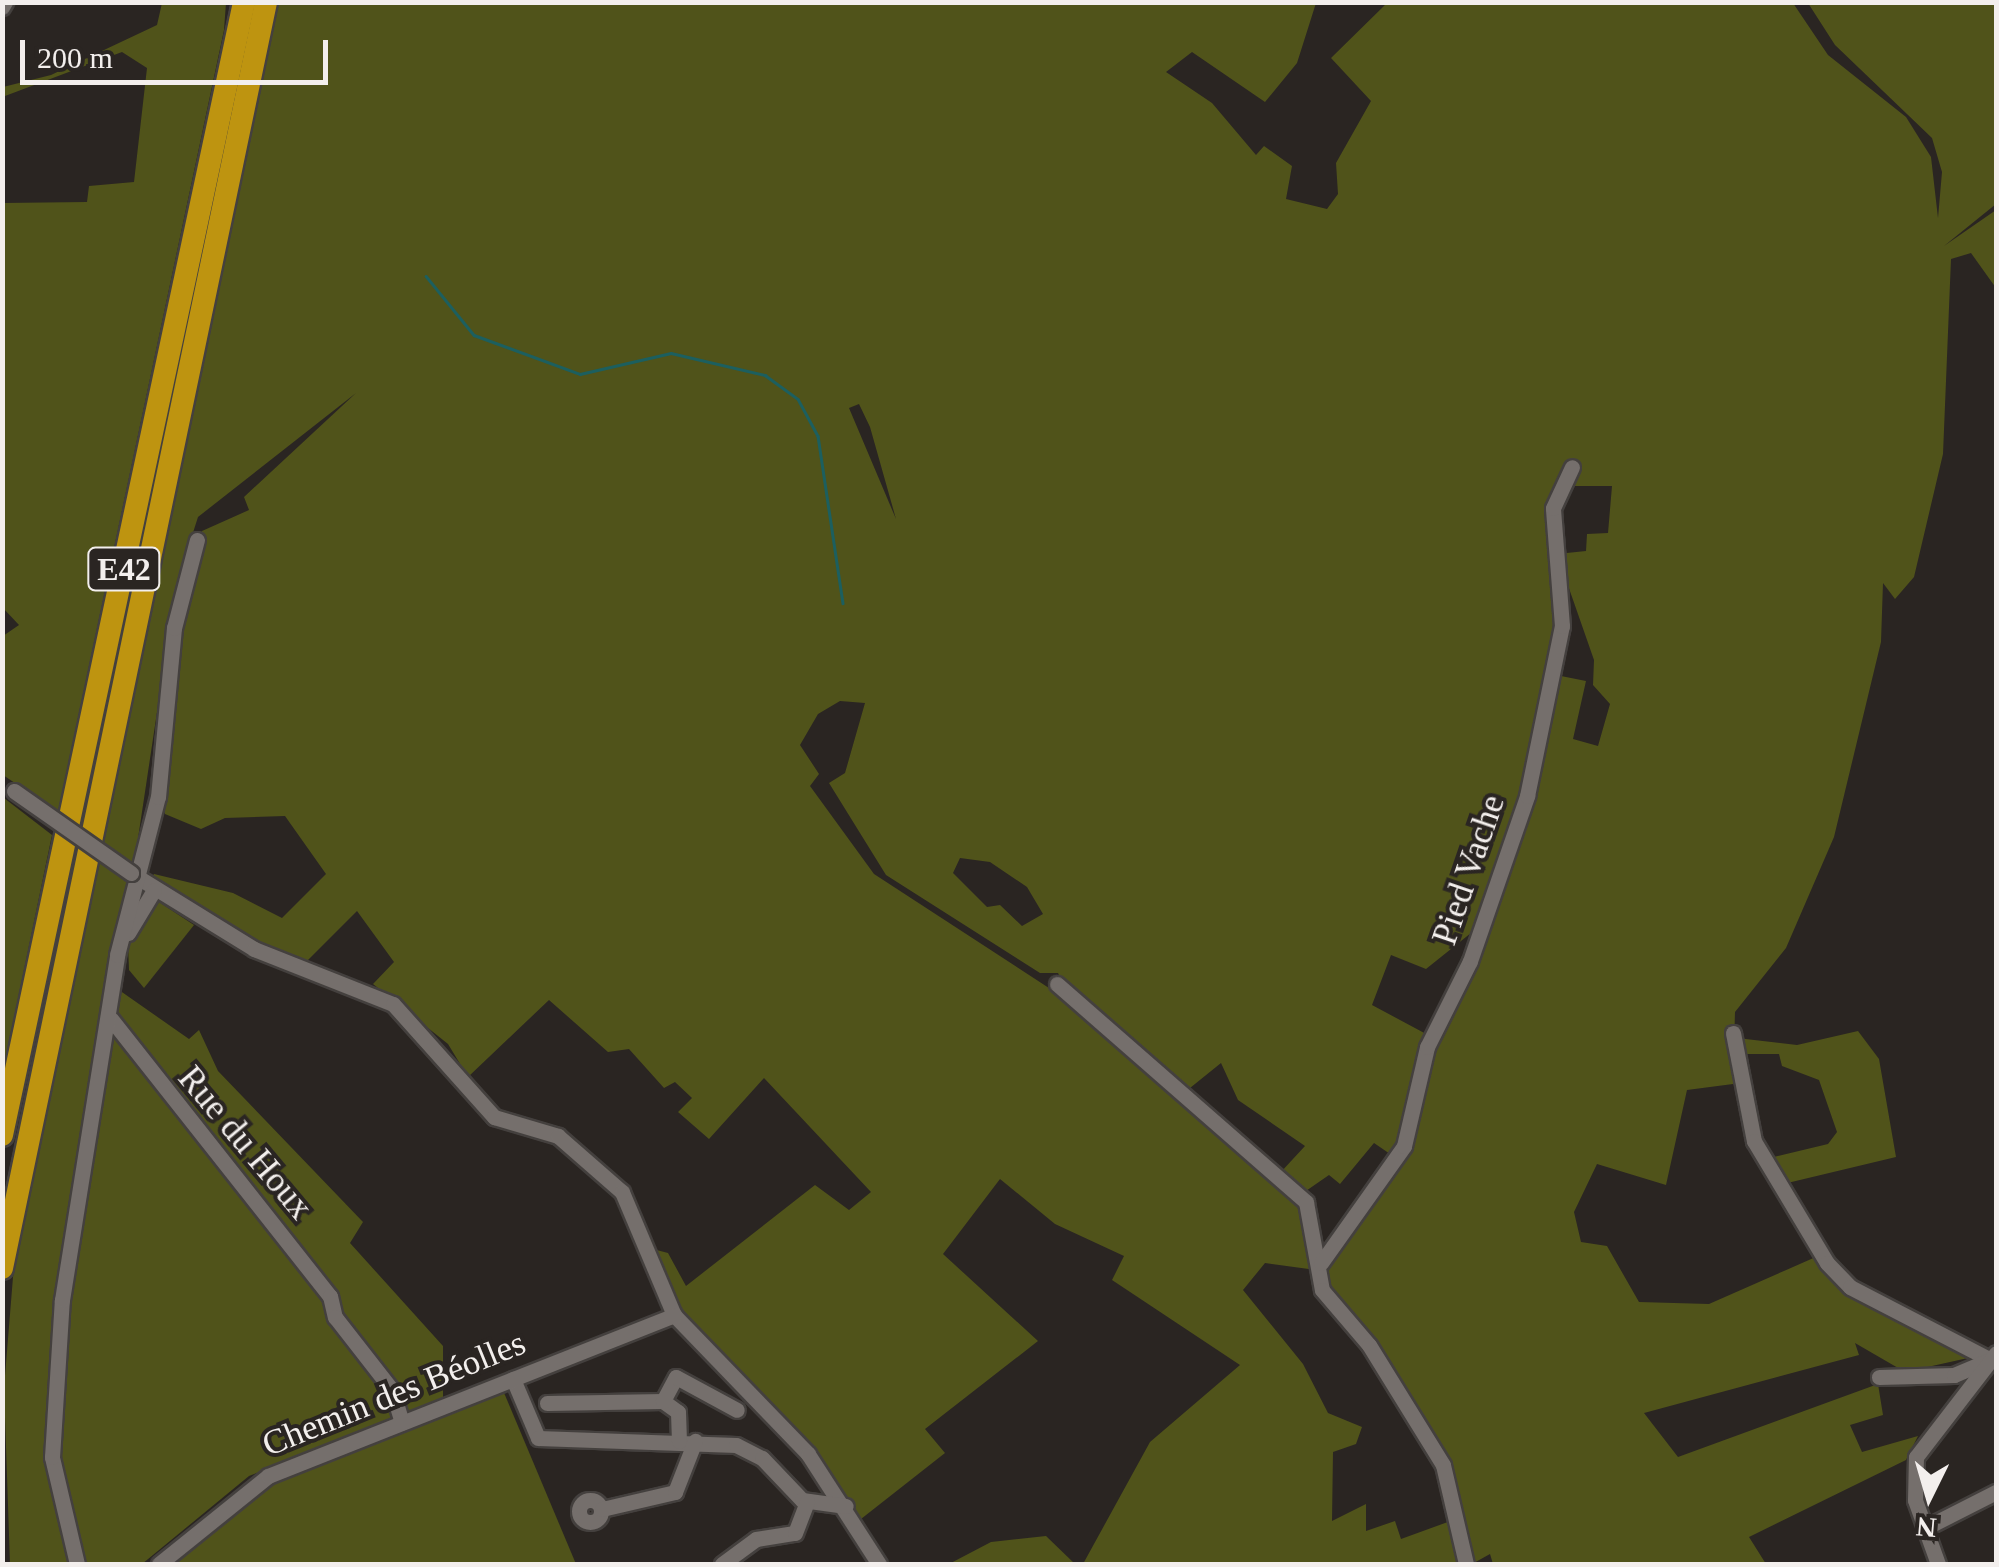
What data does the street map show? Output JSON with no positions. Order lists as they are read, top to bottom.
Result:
{
  "streets": {
    "highway": ["E42"],
    "street": ["Pied Vache", "Rue du Houx", "Chemin des Béolles"]
  },
  "crossings": [
    ["Rue du Houx", "Chemin des Béolles"]
  ],
  "scale_bar": "200 m",
  "north": "bottom"
}
